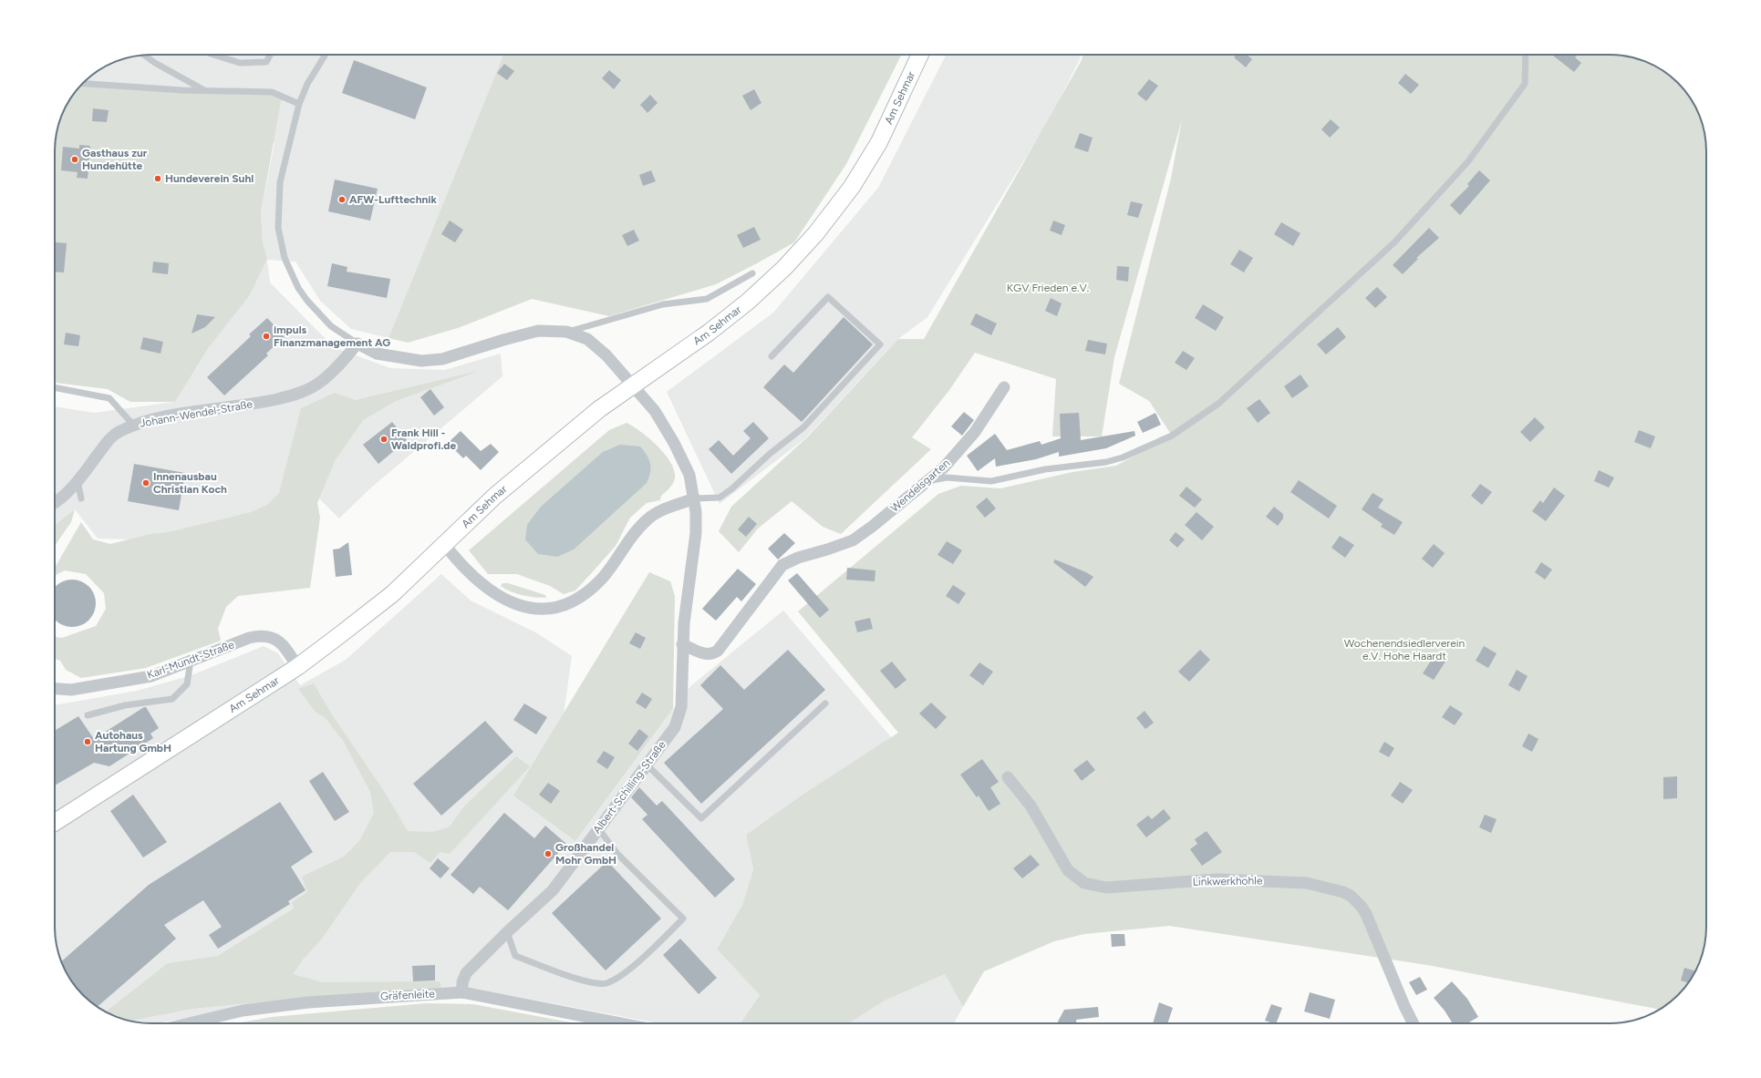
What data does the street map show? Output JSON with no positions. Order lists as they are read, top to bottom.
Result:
{
  "streets": {
    "main road": ["Am Sehmar"],
    "street": [
      "Johann-Wendel-Straße",
      "Wendelsgarten",
      "Karl-Mundt-Straße",
      "Albert-Schilling-Straße",
      "Linkwerkhohle",
      "Gräfenleite"
    ]
  },
  "crossings": [
    ["Am Sehmar", "Karl-Mundt-Straße"],
    ["Am Sehmar", "Albert-Schilling-Straße"],
    ["Wendelsgarten", "Albert-Schilling-Straße"],
    ["Albert-Schilling-Straße", "Gräfenleite"]
  ],
  "parks": ["KGV Frieden e.V.", "Wochenendsiedlerverein e.V. Hohe Haardt"],
  "places": [
    "Gasthaus zur Hundehütte",
    "Hundeverein Suhl",
    "AFW-Lufttechnik",
    "impuls Finanzmanagement AG",
    "Frank Hill - Waldprofi.de",
    "Innenausbau Christian Koch",
    "Autohaus Hartung GmbH",
    "Großhandel Mohr GmbH"
  ]
}
